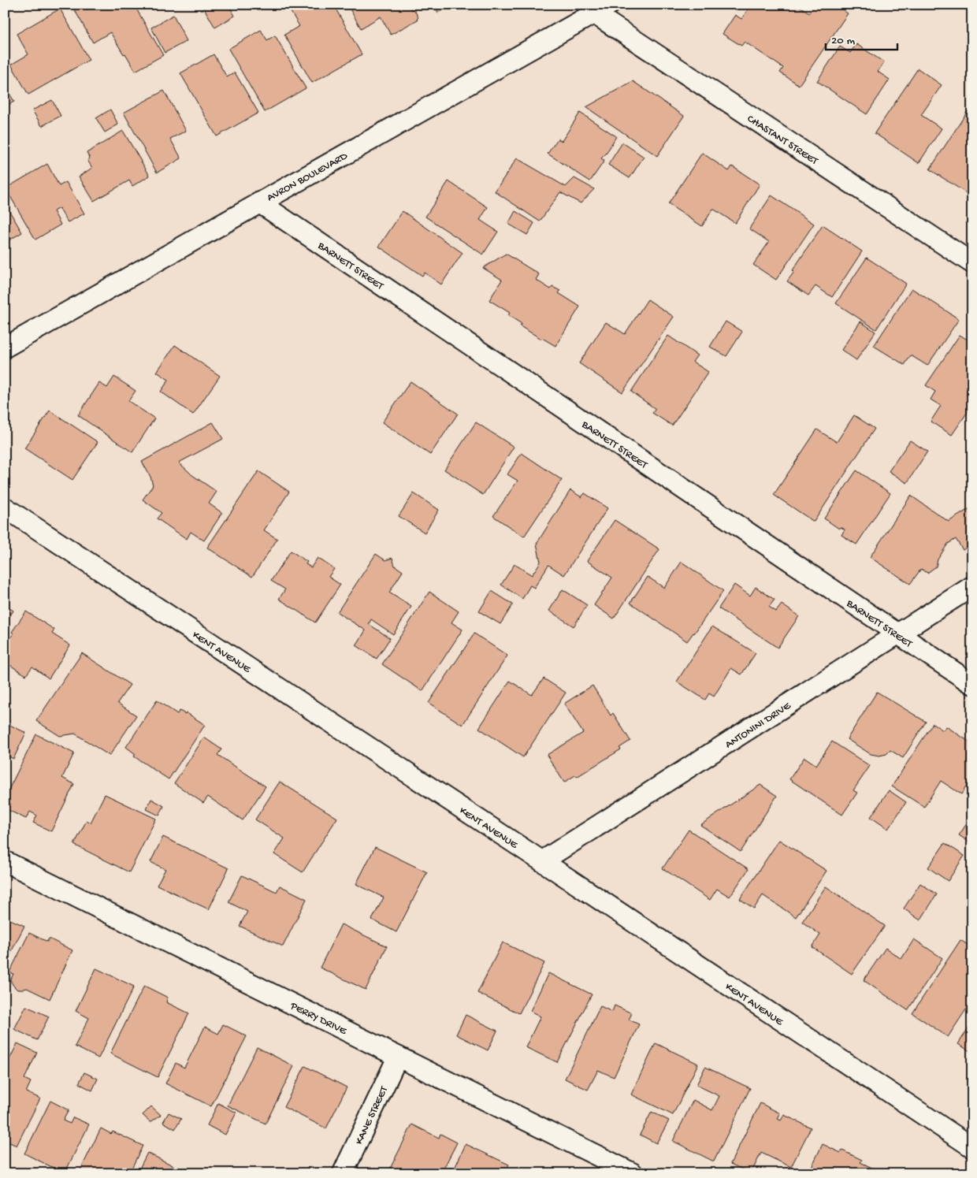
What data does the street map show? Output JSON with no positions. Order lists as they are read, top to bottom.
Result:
{
  "streets": {
    "street": [
      "CHASTANT STREET",
      "AVRON BOULEVARD",
      "BARNETT STREET",
      "KENT AVENUE",
      "ANTONINI DRIVE",
      "PERRY DRIVE",
      "KANE STREET"
    ]
  },
  "crossings": [
    ["CHASTANT STREET", "AVRON BOULEVARD"],
    ["AVRON BOULEVARD", "BARNETT STREET"],
    ["BARNETT STREET", "ANTONINI DRIVE"],
    ["KENT AVENUE", "ANTONINI DRIVE"],
    ["PERRY DRIVE", "KANE STREET"]
  ],
  "scale_bar": "20 m"
}
